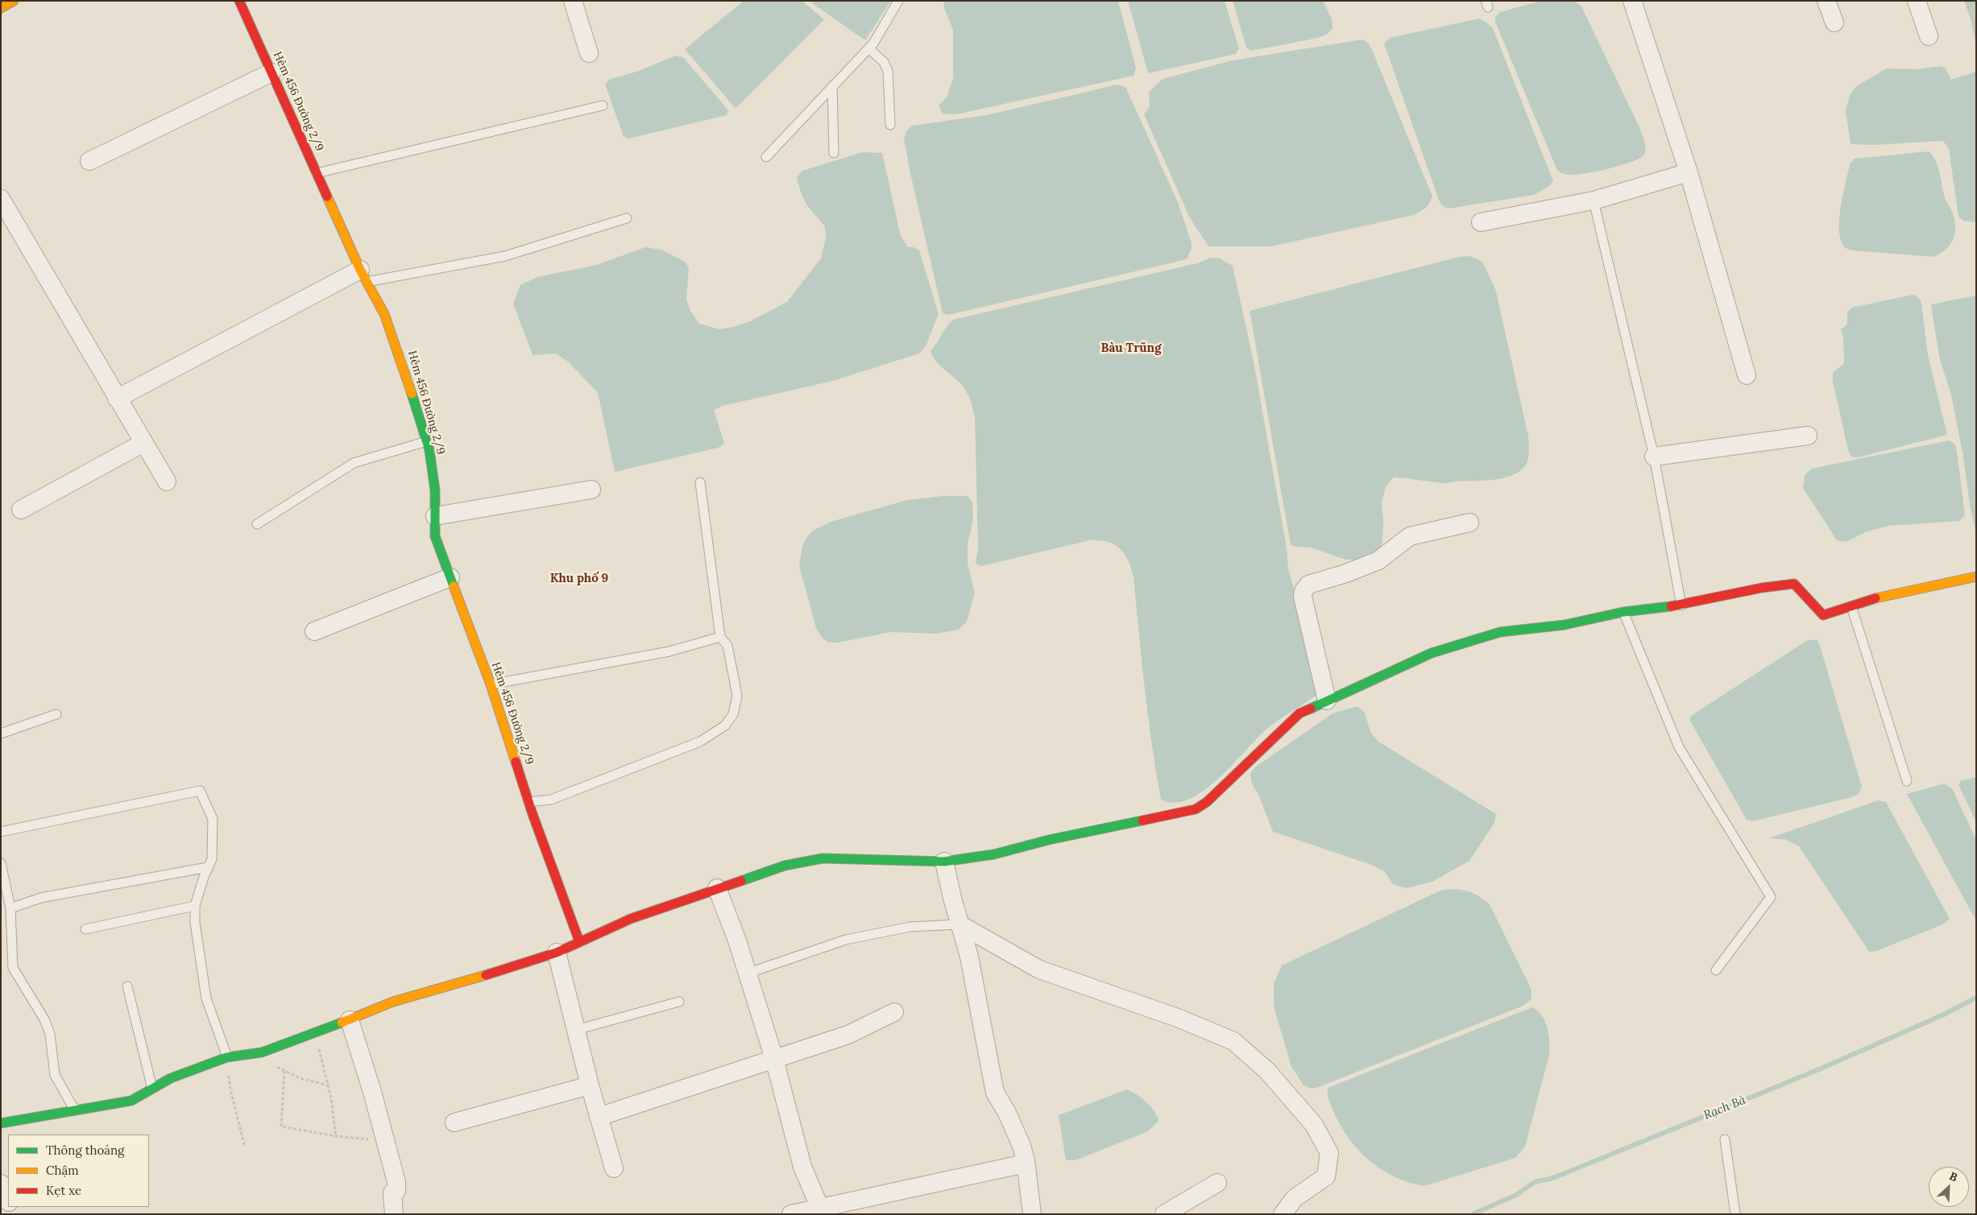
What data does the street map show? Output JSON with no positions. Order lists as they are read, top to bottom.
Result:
{
  "streets": {
    "street": ["Hẻm 456 Đường 2/9"]
  },
  "districts": ["Bàu Trũng", "Khu phố 9"],
  "water": ["Rạch Bà"],
  "legend": ["Thông thoáng", "Chậm", "Kẹt xe"],
  "north": "top right"
}
